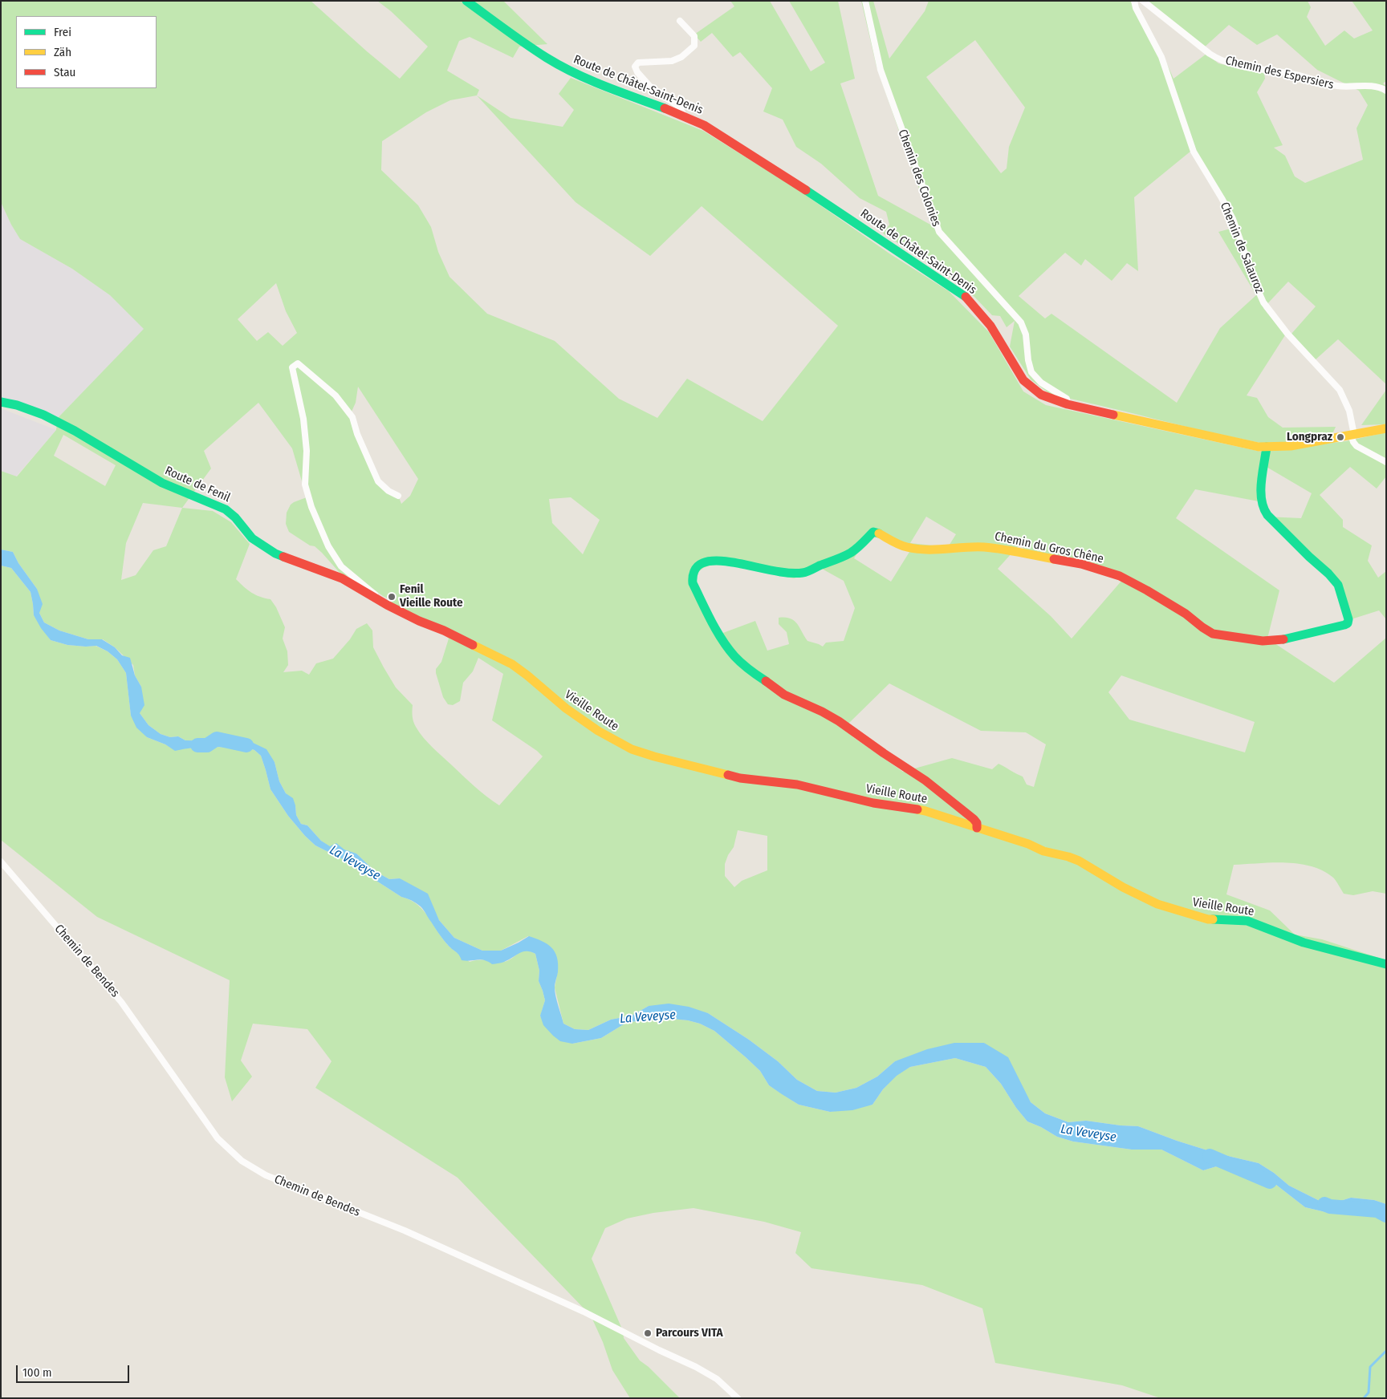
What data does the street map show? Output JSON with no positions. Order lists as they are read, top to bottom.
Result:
{
  "streets": {
    "street": [
      "Chemin des Espersiers",
      "Route de Châtel-Saint-Denis",
      "Chemin des Colonies",
      "Chemin de Salauroz",
      "Route de Fenil",
      "Chemin du Gros Chêne",
      "Vieille Route",
      "Chemin de Bendes"
    ]
  },
  "crossings": [
    ["Route de Châtel-Saint-Denis", "Chemin des Colonies"],
    ["Route de Châtel-Saint-Denis", "Chemin de Salauroz"],
    ["Route de Châtel-Saint-Denis", "Chemin du Gros Chêne"],
    ["Route de Fenil", "Vieille Route"],
    ["Chemin du Gros Chêne", "Vieille Route"]
  ],
  "water": ["La Veveyse"],
  "places": ["Longpraz", "Fenil Vieille Route", "Parcours VITA"],
  "legend": ["Frei", "Zäh", "Stau"],
  "scale_bar": "100 m"
}
